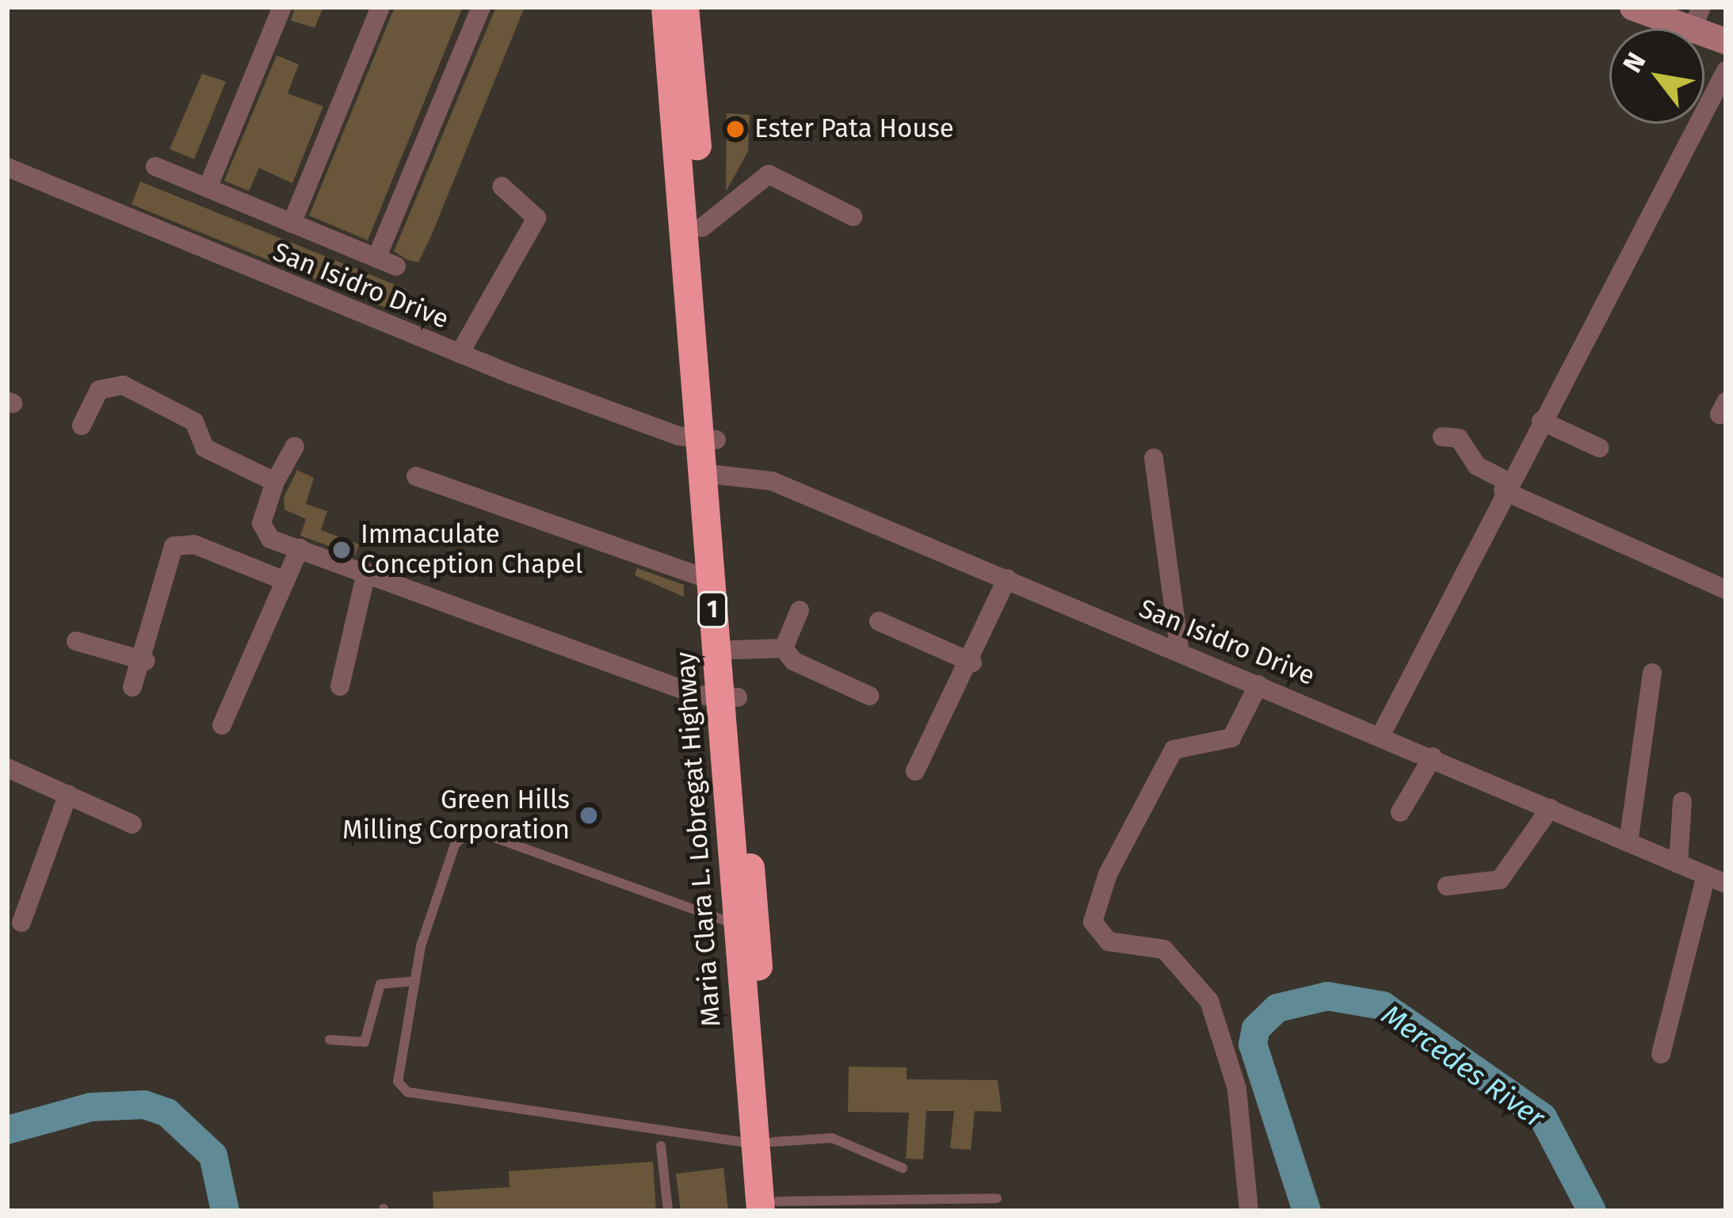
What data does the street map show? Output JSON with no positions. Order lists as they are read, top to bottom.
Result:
{
  "streets": {
    "highway": ["1", "Maria Clara L. Lobregat Highway"],
    "street": ["San Isidro Drive"]
  },
  "crossings": [
    ["San Isidro Drive", "Maria Clara L. Lobregat Highway"]
  ],
  "water": ["Mercedes River"],
  "places": ["Ester Pata House", "Immaculate Conception Chapel", "Green Hills Milling Corporation"],
  "north": "top left"
}
